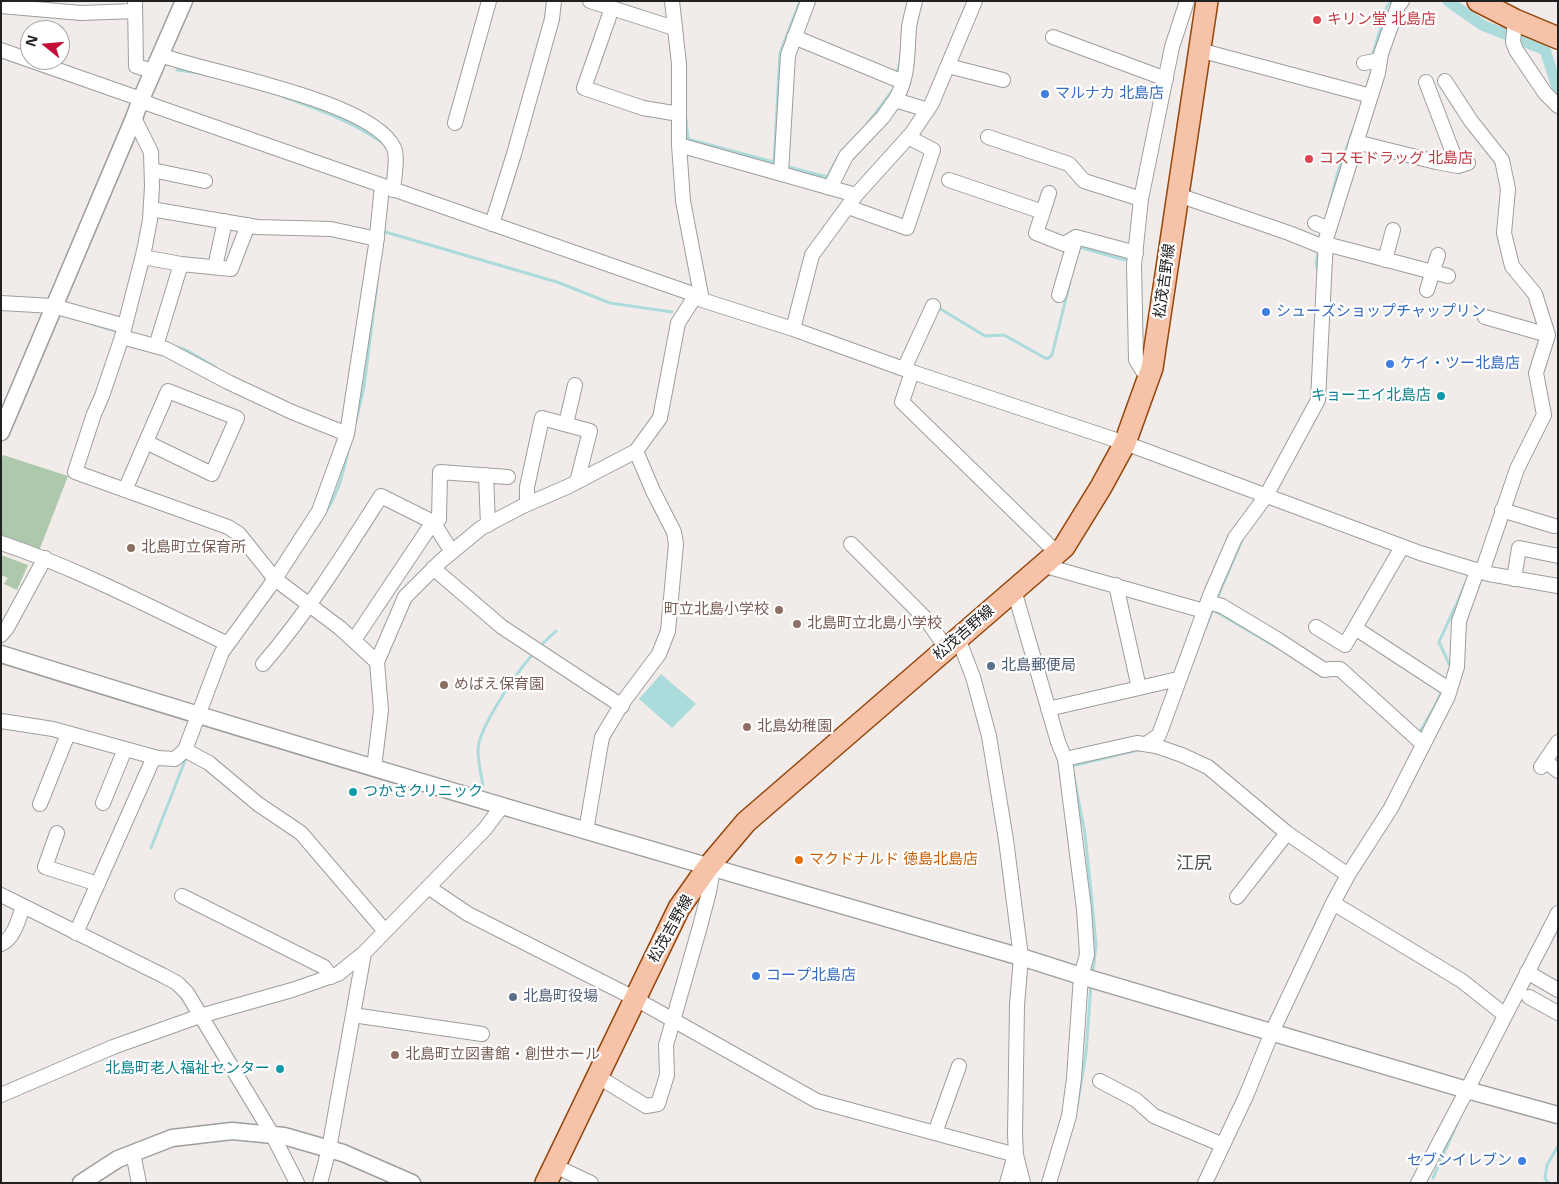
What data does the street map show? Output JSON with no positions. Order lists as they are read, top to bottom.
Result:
{
  "streets": {
    "main road": ["松茂吉野線"]
  },
  "districts": ["江尻"],
  "places": [
    "キリン堂 北島店",
    "マルナカ 北島店",
    "コスモドラッグ 北島店",
    "シューズショップチャップリン",
    "ケイ・ツー北島店",
    "キョーエイ北島店",
    "北島町立保育所",
    "町立北島小学校",
    "北島町立北島小学校",
    "北島郵便局",
    "めばえ保育園",
    "北島幼稚園",
    "つかさクリニック",
    "マクドナルド 徳島北島店",
    "コープ北島店",
    "北島町役場",
    "北島町立図書館・創世ホール",
    "北島町老人福祉センター",
    "セブンイレブン"
  ],
  "north": "left"
}
